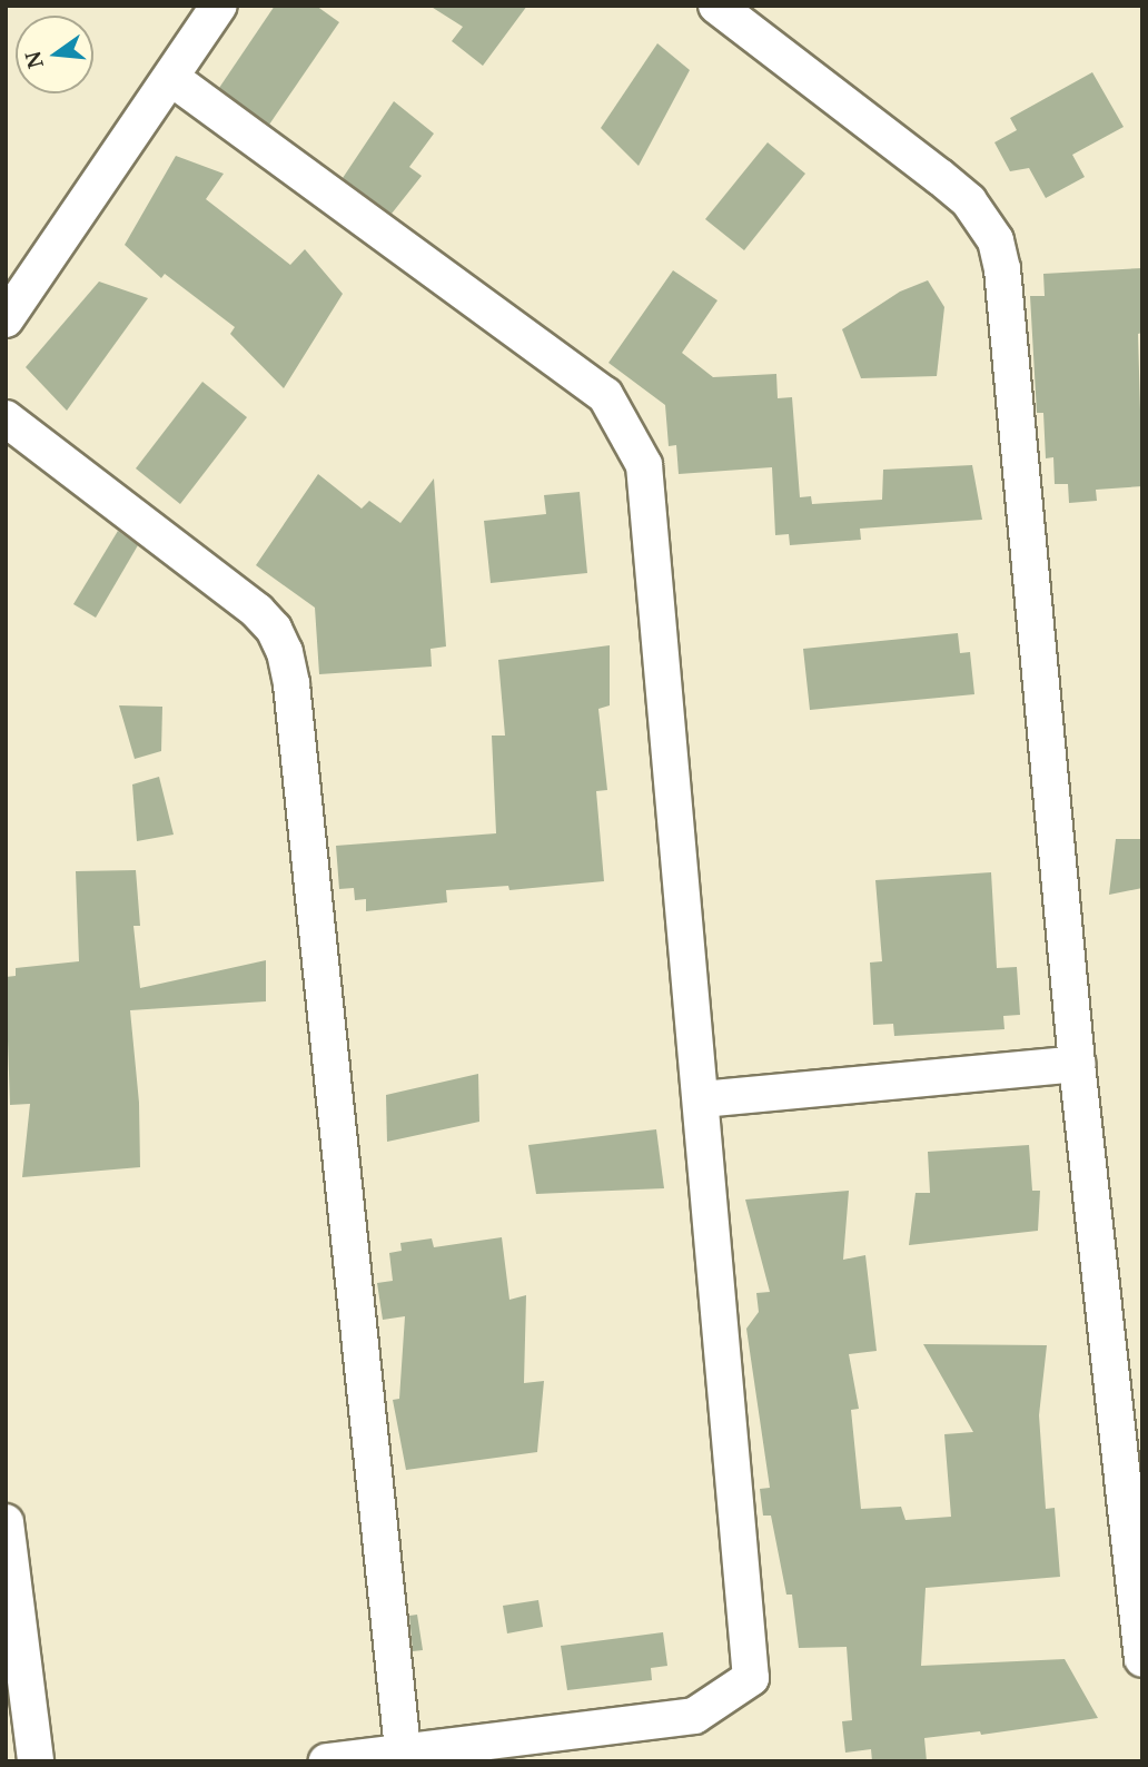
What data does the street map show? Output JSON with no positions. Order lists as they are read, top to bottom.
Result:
{
  "north": "left"
}
